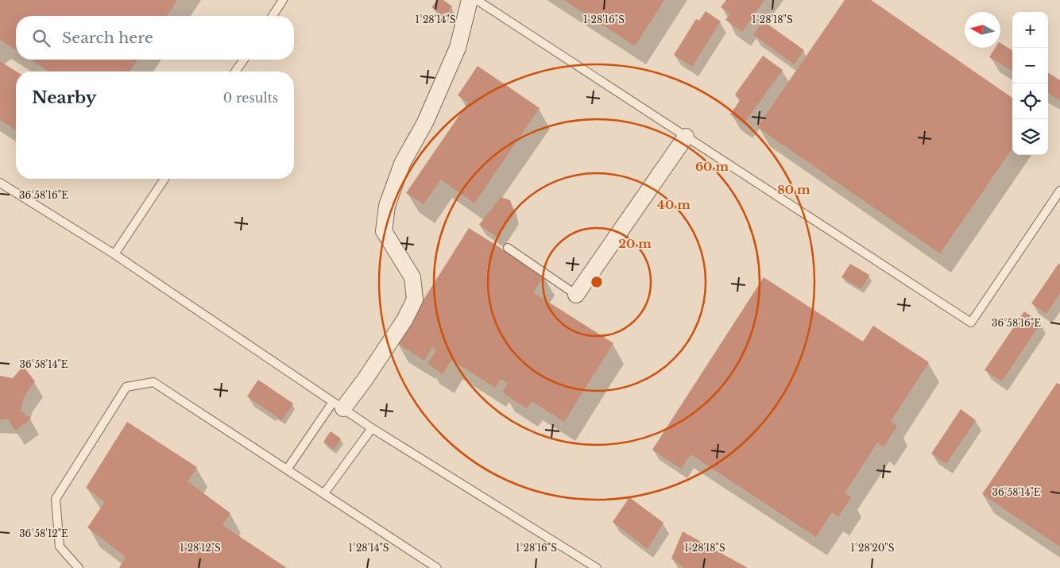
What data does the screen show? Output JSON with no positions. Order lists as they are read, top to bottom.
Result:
{
  "north": "left",
  "page": {
    "map_buttons": ["+", "−"],
    "search": "Search here",
    "heading": ["Nearby", "0 results"]
  },
  "coordinates": [
    "1°28'14\"S",
    "1°28'16\"S",
    "1°28'18\"S",
    "36°58'16\"E",
    "36°58'14\"E",
    "36°58'12\"E",
    "1°28'12\"S",
    "1°28'20\"S"
  ],
  "rings": [
    "60 m",
    "80 m",
    "40 m",
    "20 m"
  ]
}
